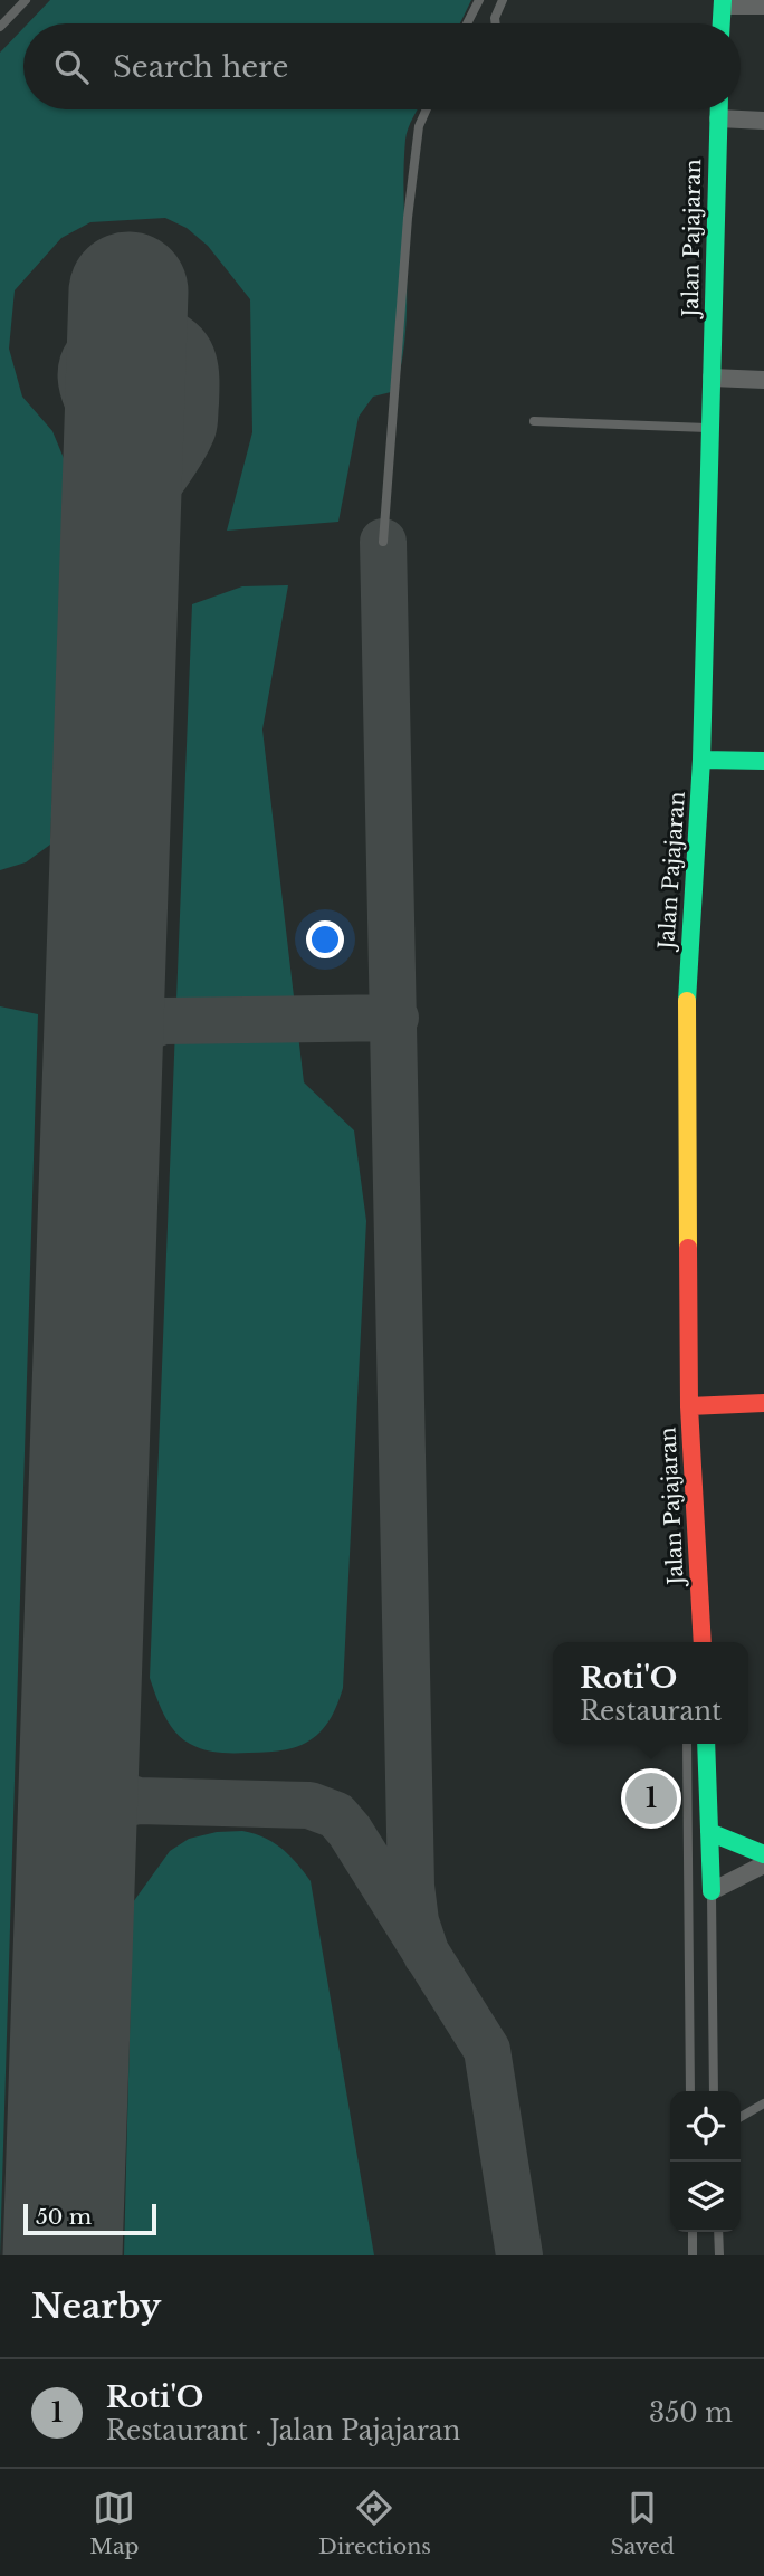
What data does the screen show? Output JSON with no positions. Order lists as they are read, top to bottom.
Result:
{
  "streets": {
    "main road": ["Jalan Pajajaran"]
  },
  "scale_bar": "50 m",
  "page": {
    "search": "Search here",
    "popup": ["Roti'O", "Restaurant"],
    "pins": "1",
    "scale": "50 m",
    "heading": "Nearby",
    "list": [
      {
        "mark": "1",
        "name": "Roti'O",
        "note": "Restaurant · Jalan Pajajaran",
        "value": "350 m"
      }
    ],
    "nav": ["Map", "Directions", "Saved"]
  }
}
